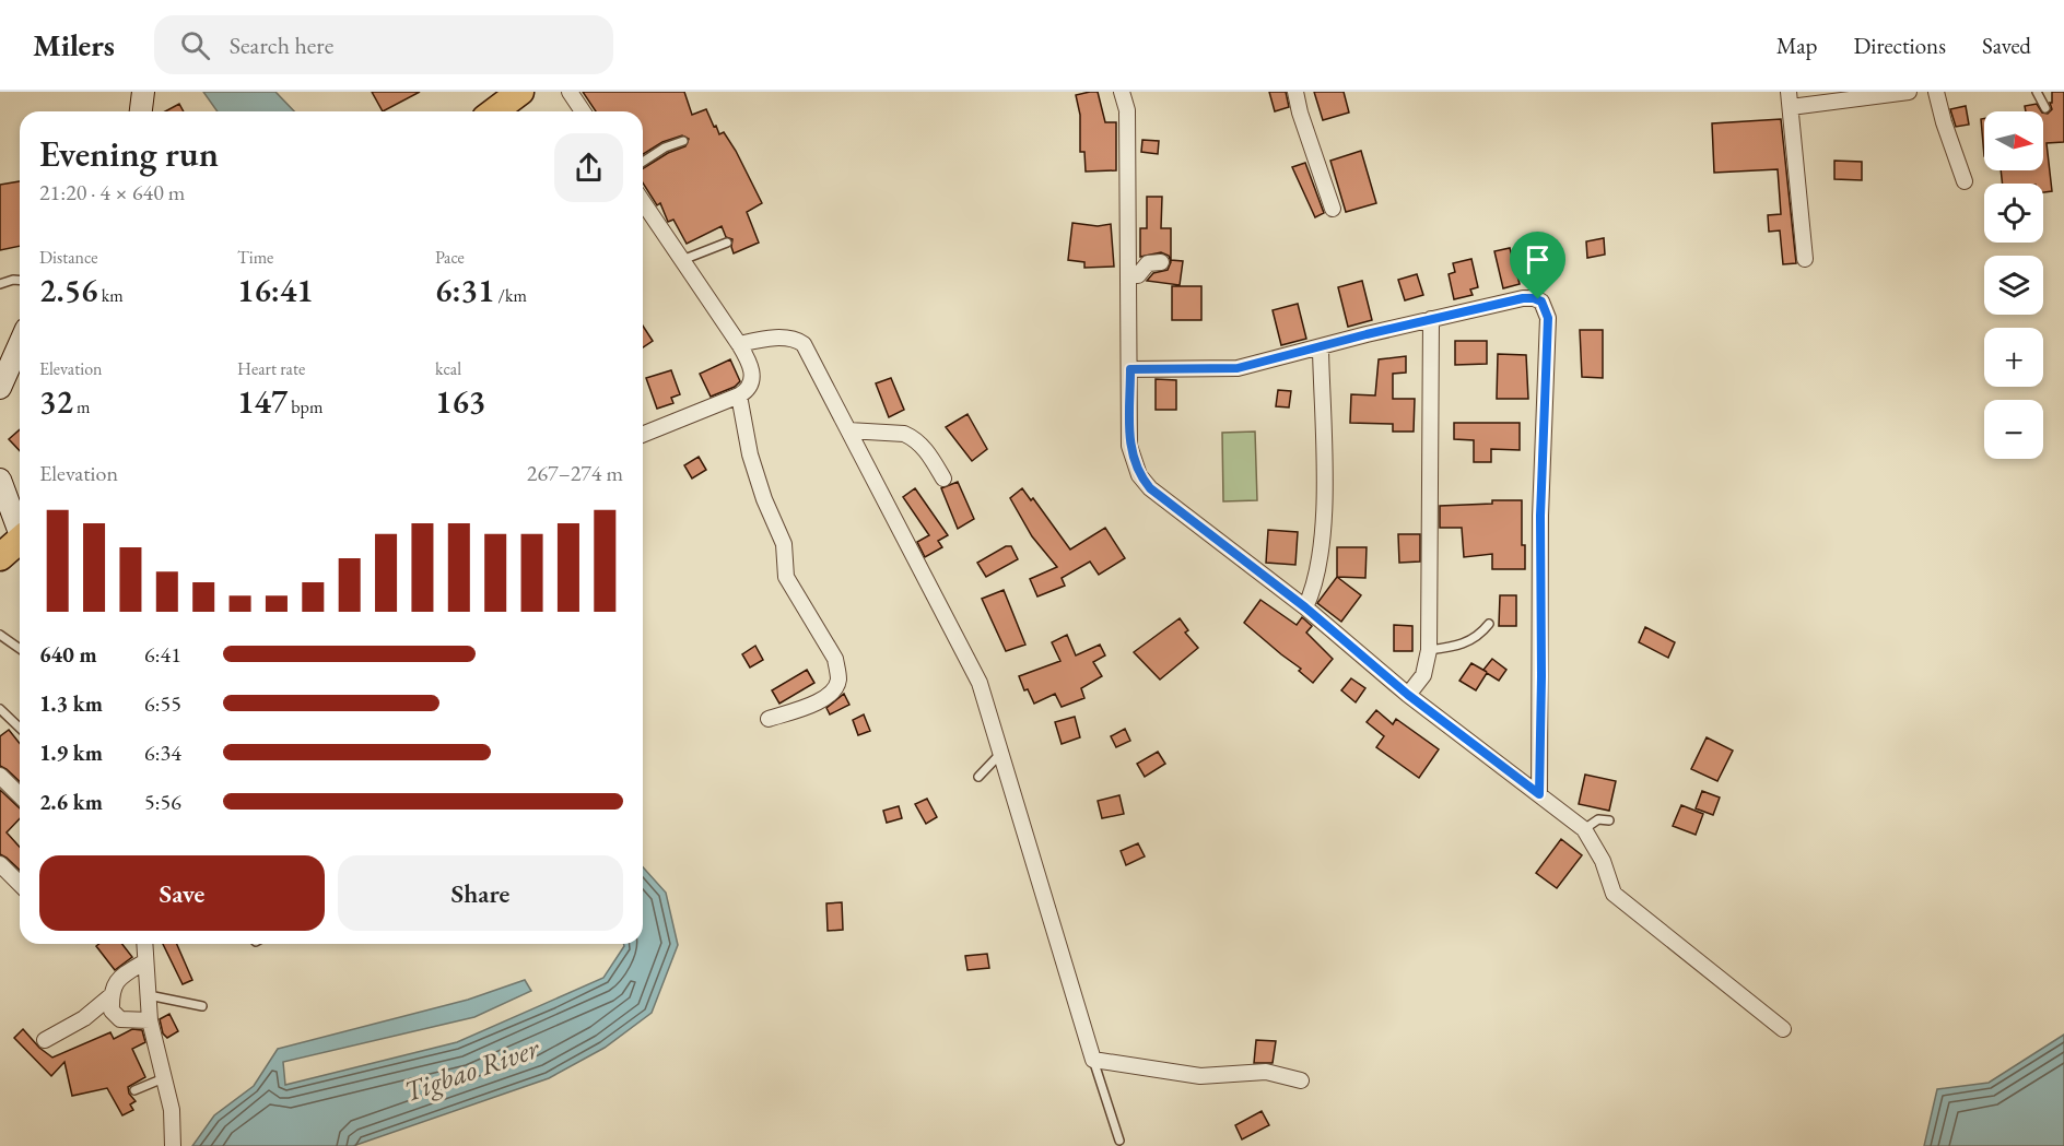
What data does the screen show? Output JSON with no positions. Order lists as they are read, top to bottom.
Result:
{
  "water": ["Tigbao River"],
  "north": "right",
  "page": {
    "header": "Milers",
    "search": "Search here",
    "nav": ["Map", "Directions", "Saved"],
    "map_buttons": ["+", "−"],
    "heading": ["Evening run", "21:20 · 4 × 640 m"],
    "stats": [
      ["Distance", "2.56 km"],
      ["Time", "16:41"],
      ["Pace", "6:31 /km"],
      ["Elevation", "32 m"],
      ["Heart rate", "147 bpm"],
      ["kcal", "163"]
    ],
    "chart": ["Elevation", "267–274 m"],
    "list": [
      {
        "name": "640 m",
        "note": "6:41"
      },
      {
        "name": "1.3 km",
        "note": "6:55"
      },
      {
        "name": "1.9 km",
        "note": "6:34"
      },
      {
        "name": "2.6 km",
        "note": "5:56"
      }
    ],
    "buttons": ["Save", "Share"]
  }
}
